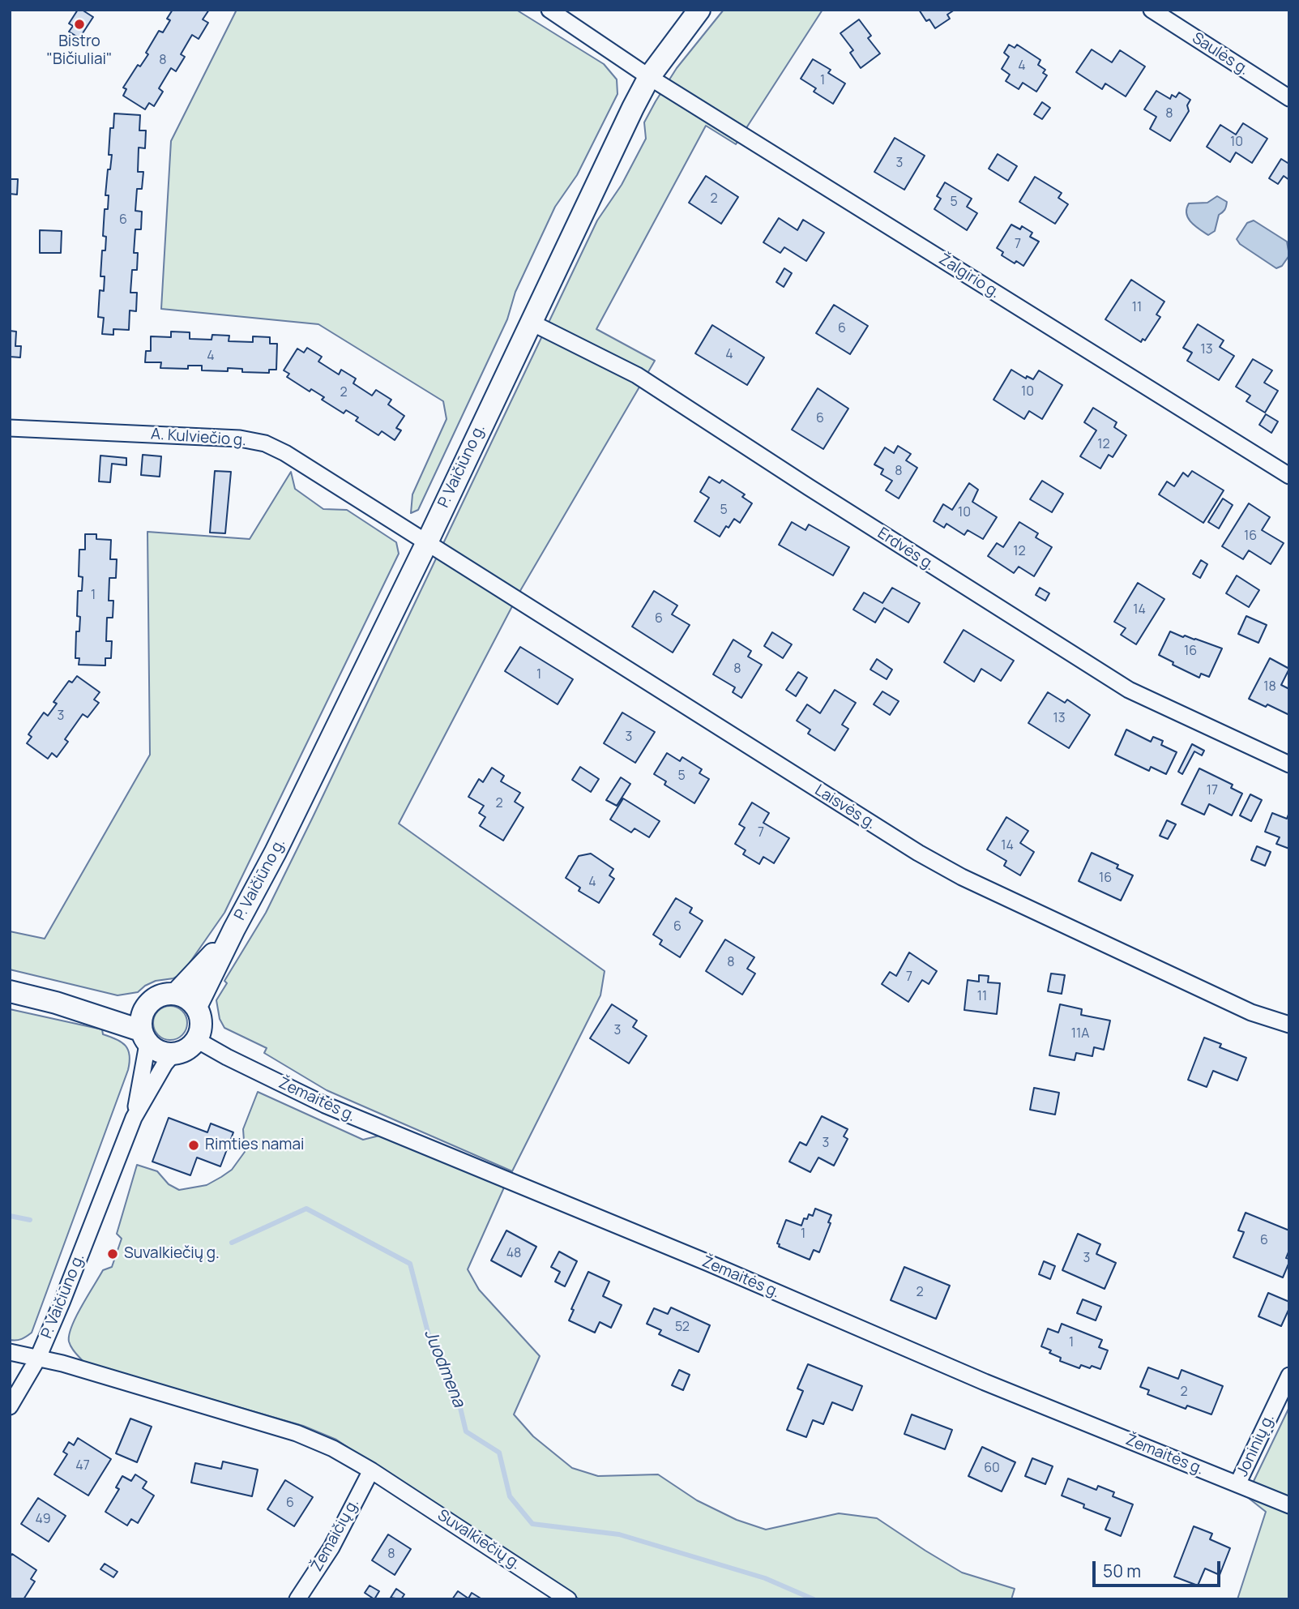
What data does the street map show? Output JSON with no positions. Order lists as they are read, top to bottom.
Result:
{
  "streets": {
    "main road": ["P. Vaičiūno g."],
    "street": [
      "Saulės g.",
      "Žalgirio g.",
      "A. Kulviečio g.",
      "Erdvės g.",
      "Laisvės g.",
      "Žemaitės g.",
      "Joninių g.",
      "Žemaičių g.",
      "Suvalkiečių g."
    ]
  },
  "crossings": [
    ["Žalgirio g.", "P. Vaičiūno g."],
    ["A. Kulviečio g.", "P. Vaičiūno g."],
    ["A. Kulviečio g.", "Laisvės g."],
    ["P. Vaičiūno g.", "Erdvės g."],
    ["P. Vaičiūno g.", "Laisvės g."],
    ["P. Vaičiūno g.", "Žemaitės g."],
    ["P. Vaičiūno g.", "Suvalkiečių g."],
    ["Žemaitės g.", "Joninių g."],
    ["Žemaičių g.", "Suvalkiečių g."]
  ],
  "water": ["Juodmena"],
  "places": ["Bistro \"Bičiuliai\"", "Rimties namai", "Suvalkiečių g."],
  "house_numbers": [
    "8",
    "4",
    "1",
    "8",
    "10",
    "3",
    "2",
    "5",
    "6",
    "7",
    "11",
    "6",
    "13",
    "4",
    "4",
    "10",
    "2",
    "6",
    "12",
    "8",
    "5",
    "10",
    "16",
    "12",
    "1",
    "14",
    "6",
    "16",
    "8",
    "1",
    "18",
    "3",
    "13",
    "3",
    "5",
    "17",
    "2",
    "7",
    "14",
    "16",
    "4",
    "6",
    "8",
    "7",
    "11",
    "3",
    "11A",
    "3",
    "1",
    "6",
    "48",
    "3",
    "2",
    "52",
    "1",
    "2",
    "47",
    "60",
    "6",
    "49",
    "8"
  ],
  "scale_bar": "50 m"
}
